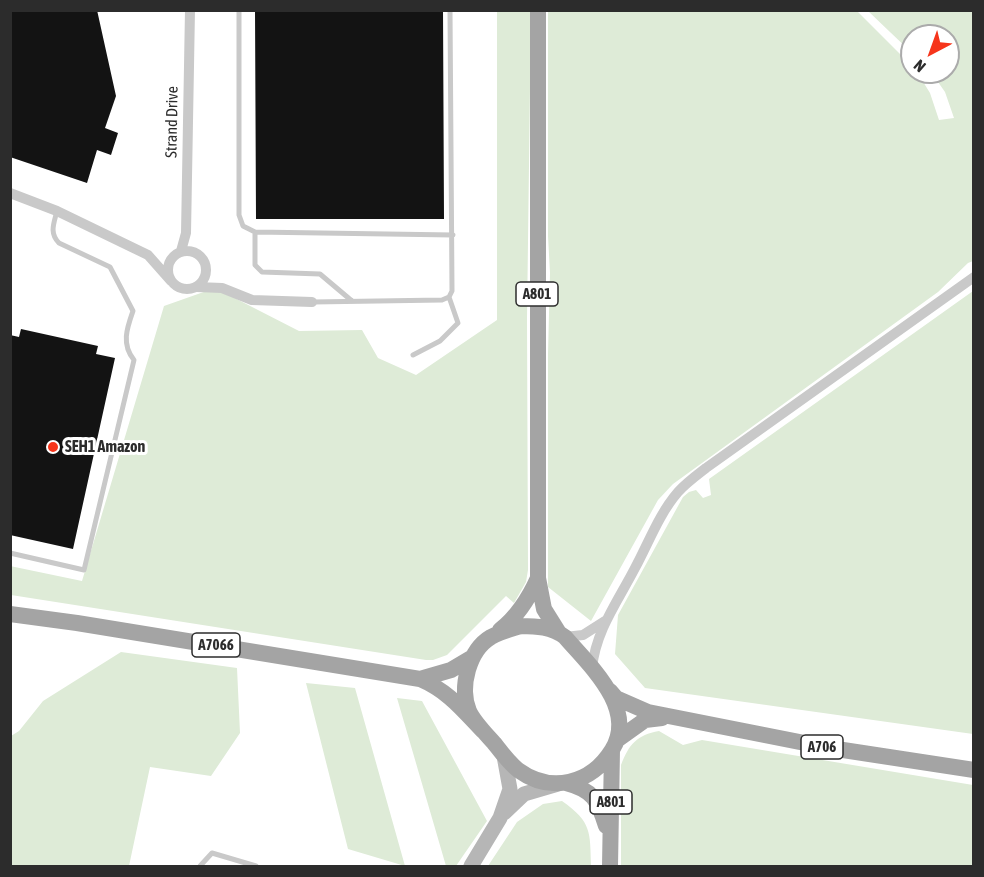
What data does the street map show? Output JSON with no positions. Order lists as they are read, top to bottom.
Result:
{
  "streets": {
    "main road": ["A801", "A7066", "A706"],
    "street": ["Strand Drive"]
  },
  "crossings": [
    ["A801", "A7066"],
    ["A801", "A706"],
    ["A7066", "A706"]
  ],
  "places": ["SEH1 Amazon"],
  "north": "bottom left"
}
